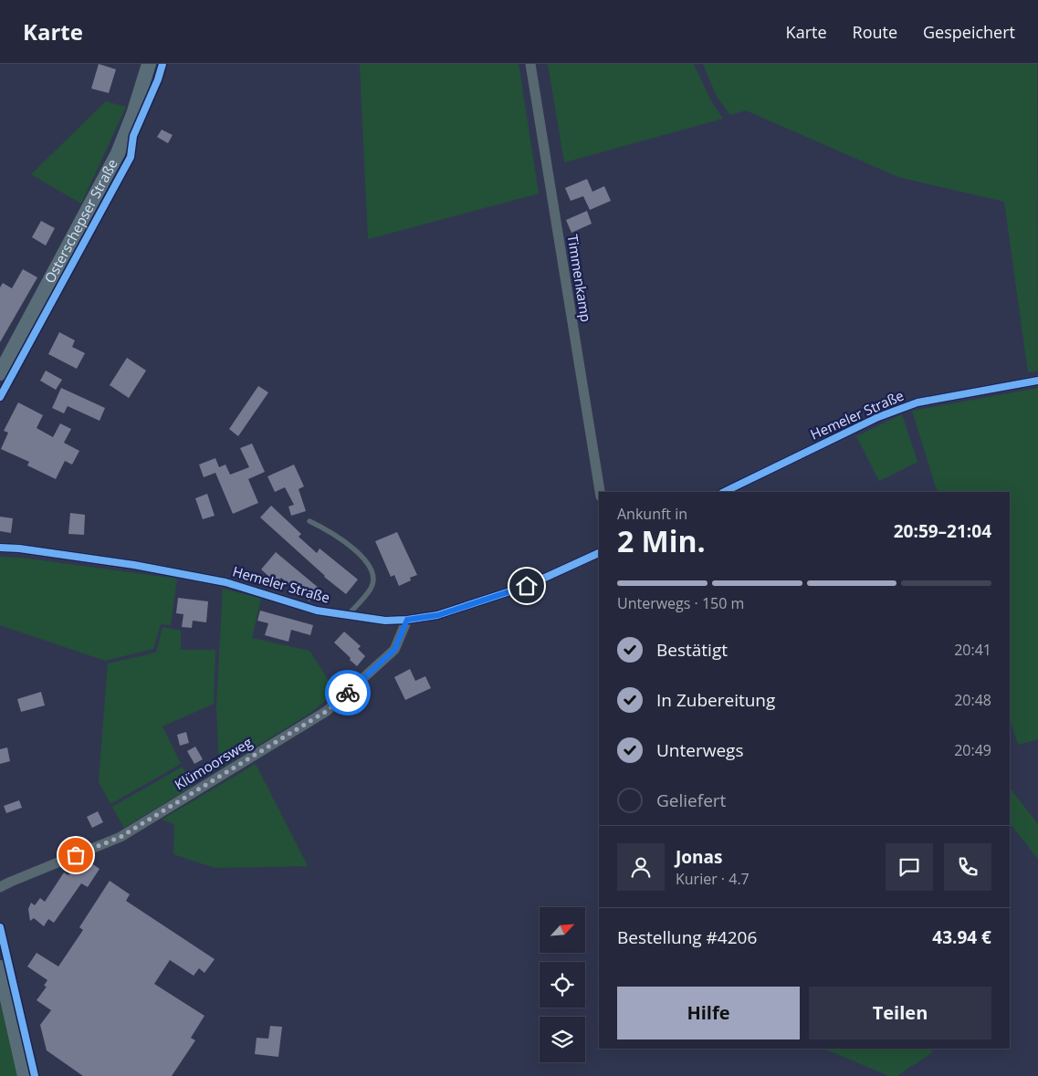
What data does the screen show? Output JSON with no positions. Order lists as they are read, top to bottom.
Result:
{
  "streets": {
    "main road": ["Osterschepser Straße"],
    "street": ["Timmenkamp", "Hemeler Straße", "Klümoorsweg"]
  },
  "crossings": [
    ["Hemeler Straße", "Klümoorsweg"]
  ],
  "north": "top right",
  "page": {
    "header": "Karte",
    "nav": ["Karte", "Route", "Gespeichert"],
    "heading": ["2 Min.", "Ankunft in", "20:59–21:04"],
    "panel": [
      "Jonas",
      "Kurier · 4.7",
      "Bestellung #4206",
      "43.94 €"
    ],
    "bar": "Unterwegs · 150 m",
    "list": [
      ["Bestätigt", "20:41"],
      ["In Zubereitung", "20:48"],
      ["Unterwegs", "20:49"],
      "Geliefert"
    ],
    "buttons": ["Hilfe", "Teilen"]
  }
}
